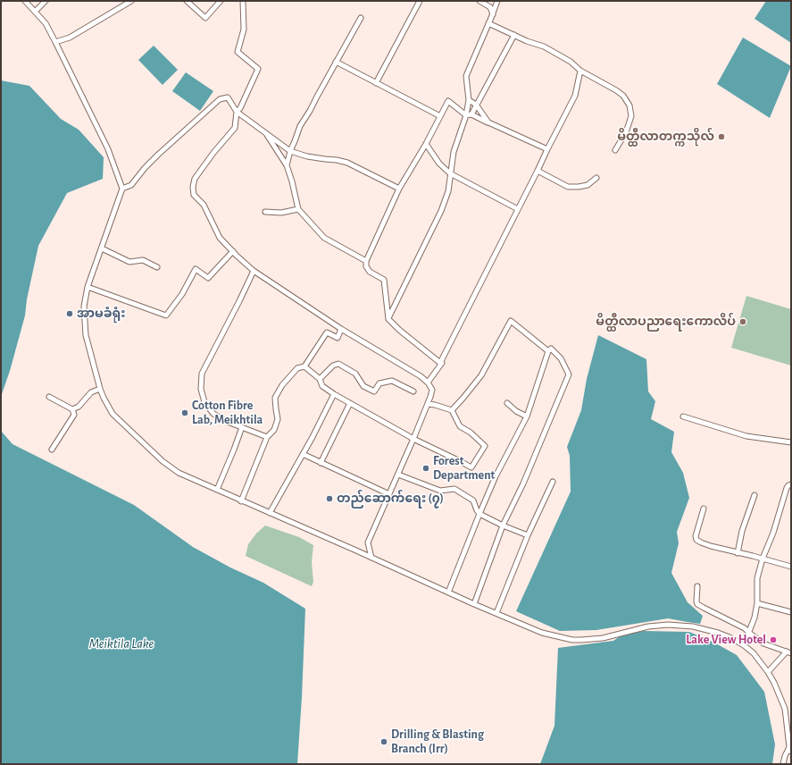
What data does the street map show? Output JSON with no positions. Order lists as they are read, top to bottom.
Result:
{
  "water": ["Meiktila Lake"],
  "places": [
    "မိတ္ထီလာတက္ကသိုလ်",
    "အာမခံရုံး",
    "မိတ္ထီလာပညာရေးကောလိပ်",
    "Cotton Fibre Lab, Meikhtila",
    "Forest Department",
    "တည်ဆောက်ရေး (၇)",
    "Lake View Hotel",
    "Drilling & Blasting Branch (Irr)"
  ]
}
